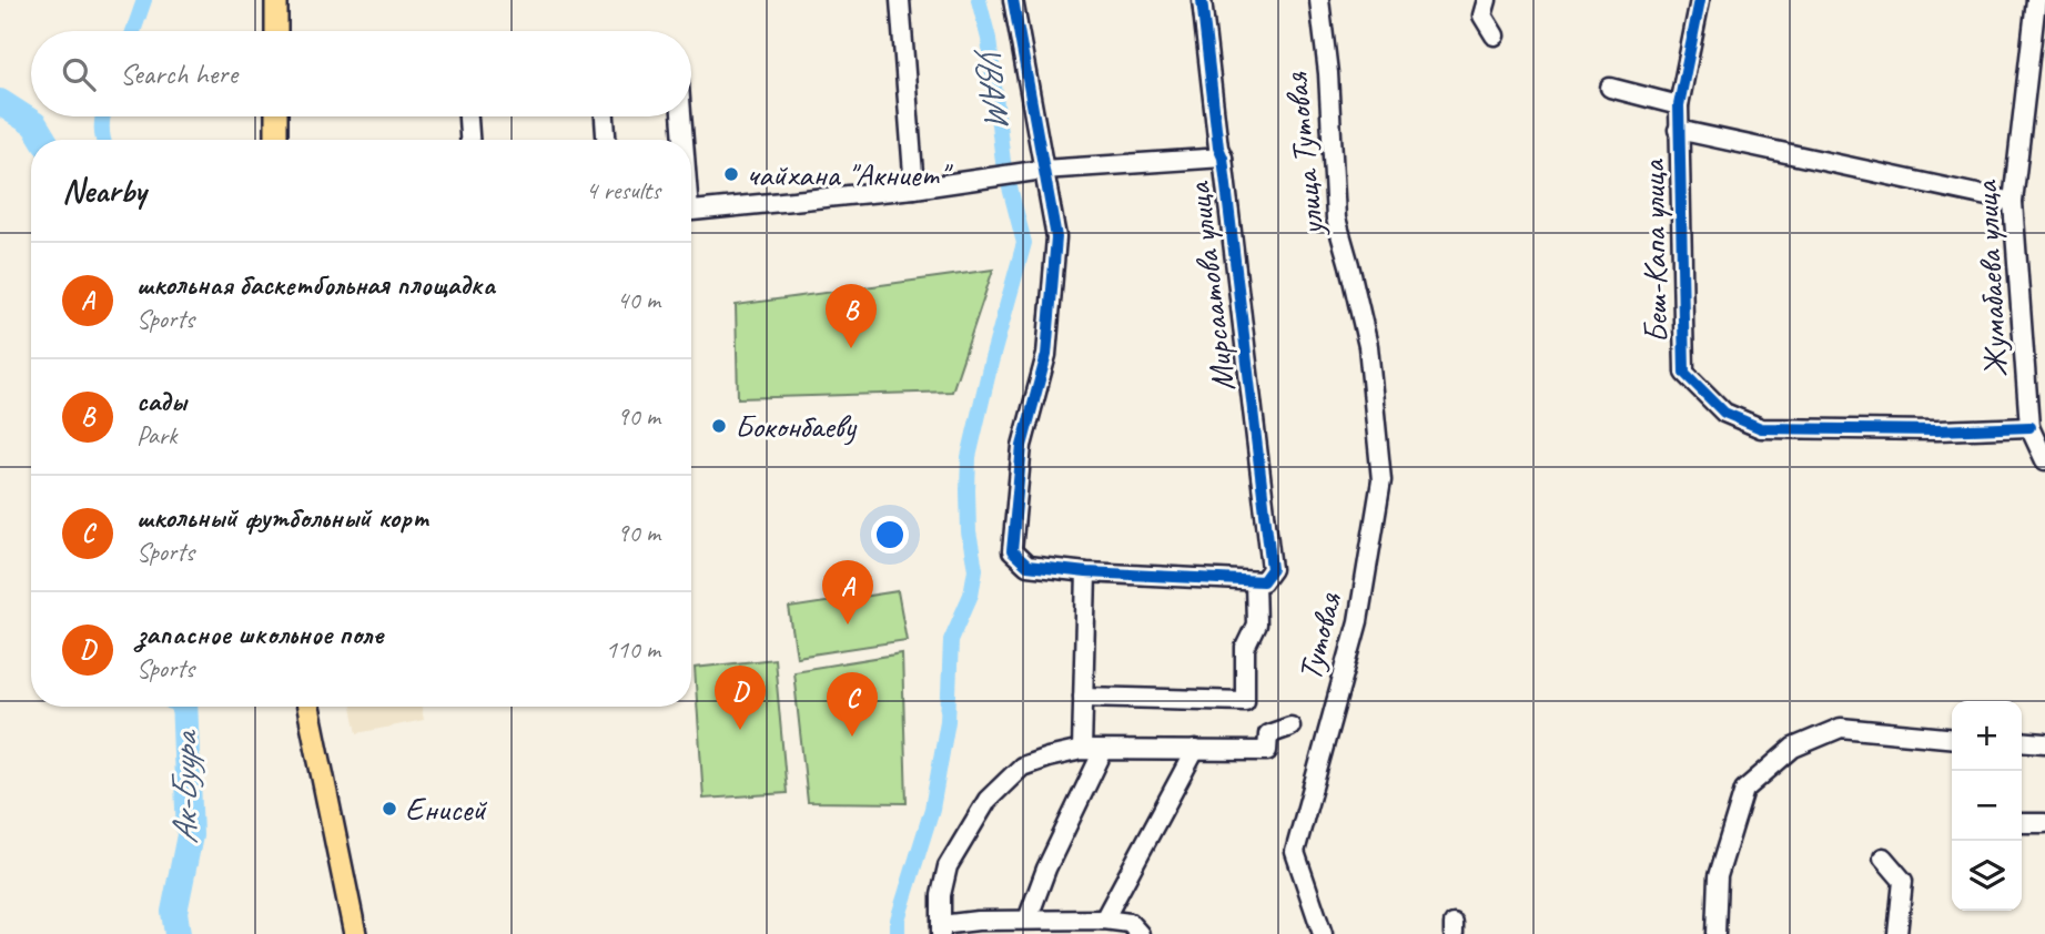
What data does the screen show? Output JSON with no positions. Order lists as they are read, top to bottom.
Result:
{
  "streets": {
    "street": [
      "улица Тутовая",
      "Беш-Капа улица",
      "Жумабаева улица",
      "Мирсаатова улица",
      "Тутовая"
    ]
  },
  "crossings": [
    ["улица Тутовая", "Тутовая"],
    ["Беш-Капа улица", "Жумабаева улица"]
  ],
  "water": ["УВАМ", "Ак-Буура"],
  "places": ["чайхана \"Акниет\"", "Боконбаеву", "Енисей"],
  "page": {
    "search": "Search here",
    "heading": ["Nearby", "4 results"],
    "list": [
      {
        "mark": "A",
        "name": "школьная баскетбольная площадка",
        "note": "Sports",
        "value": "40 m"
      },
      {
        "mark": "B",
        "name": "сады",
        "note": "Park",
        "value": "90 m"
      },
      {
        "mark": "C",
        "name": "школьный футбольный корт",
        "note": "Sports",
        "value": "90 m"
      },
      {
        "mark": "D",
        "name": "запасное школьное поле",
        "note": "Sports",
        "value": "110 m"
      }
    ],
    "pins": [
      "B",
      "A",
      "D",
      "C"
    ],
    "map_buttons": ["+", "−"]
  }
}
